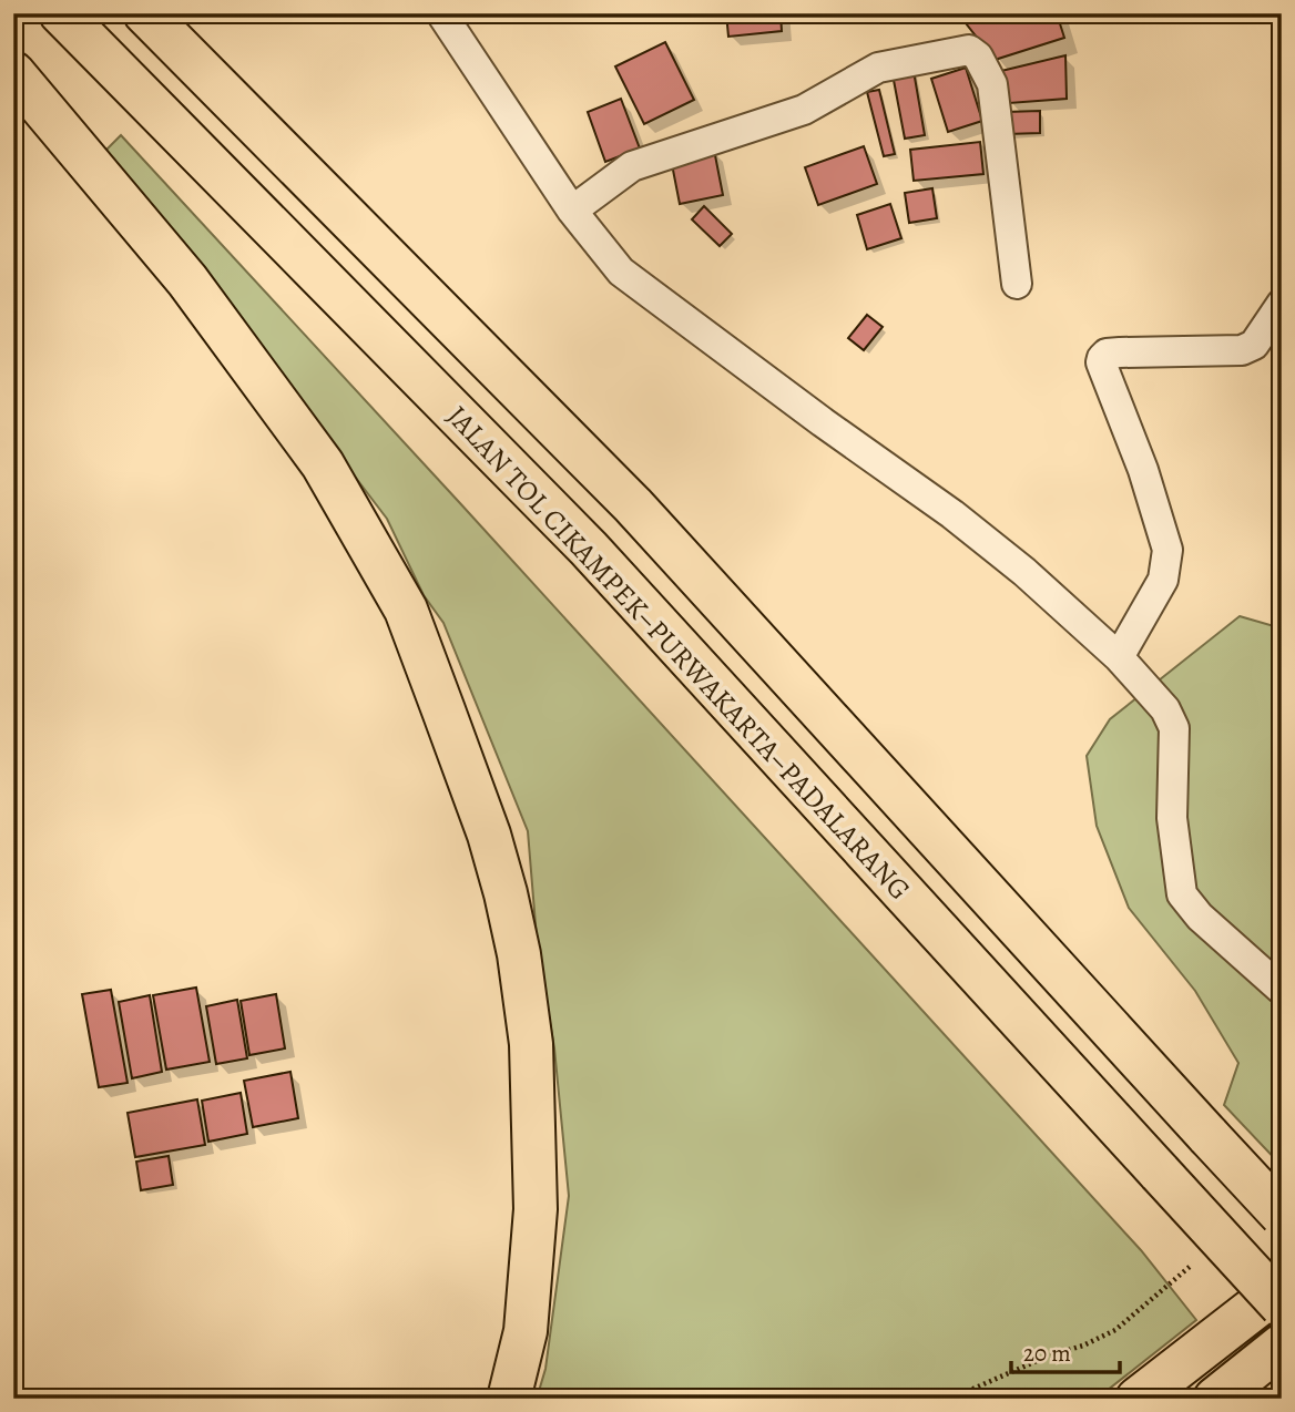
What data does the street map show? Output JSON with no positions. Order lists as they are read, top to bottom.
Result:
{
  "streets": {
    "highway": ["JALAN TOL CIKAMPEK–PURWAKARTA–PADALARANG"]
  },
  "scale_bar": "20 m"
}
